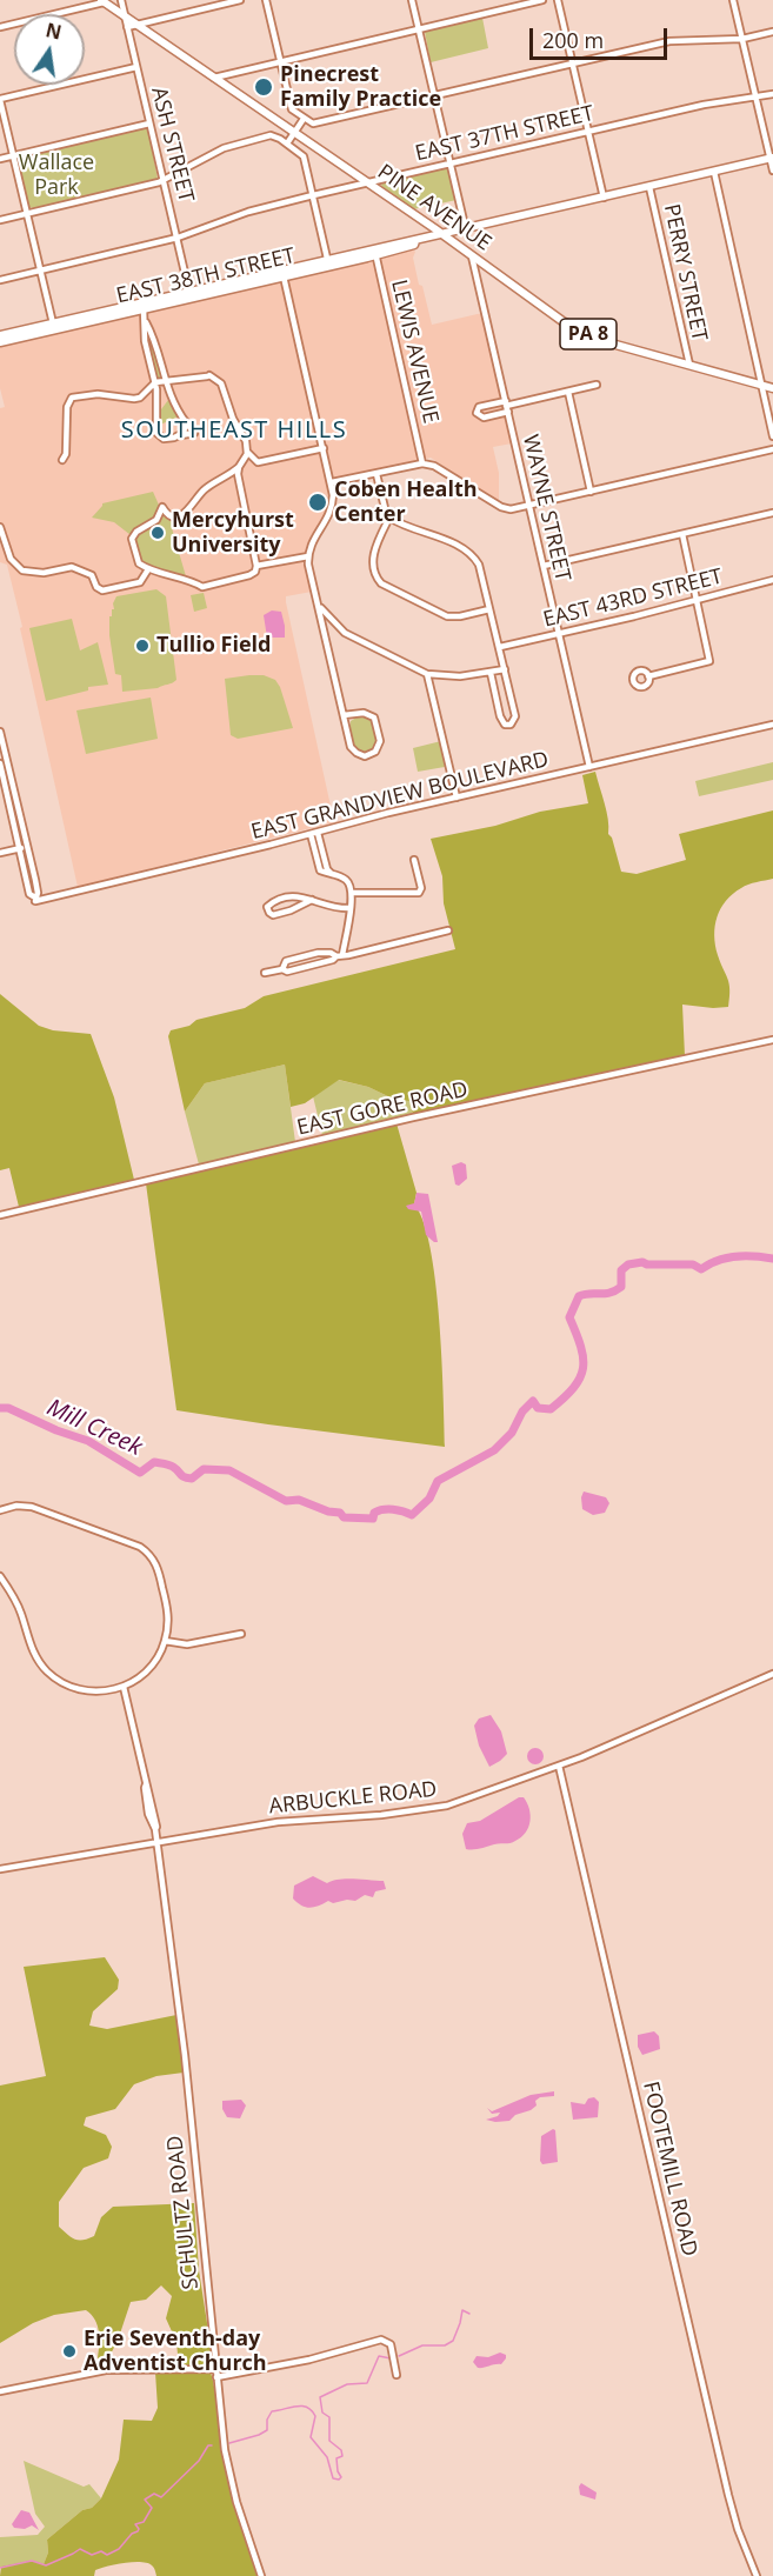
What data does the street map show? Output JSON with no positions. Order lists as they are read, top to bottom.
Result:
{
  "streets": {
    "main road": ["PINE AVENUE", "EAST 38TH STREET", "PA 8"],
    "street": [
      "EAST 37TH STREET",
      "ASH STREET",
      "PERRY STREET",
      "LEWIS AVENUE",
      "WAYNE STREET",
      "EAST 43RD STREET",
      "EAST GRANDVIEW BOULEVARD",
      "EAST GORE ROAD",
      "ARBUCKLE ROAD",
      "FOOTEMILL ROAD",
      "SCHULTZ ROAD"
    ]
  },
  "crossings": [
    ["EAST 37TH STREET", "ASH STREET"],
    ["EAST 37TH STREET", "PINE AVENUE"],
    ["ASH STREET", "PINE AVENUE"],
    ["ASH STREET", "EAST 38TH STREET"],
    ["PINE AVENUE", "PERRY STREET"],
    ["PINE AVENUE", "EAST 38TH STREET"],
    ["PINE AVENUE", "WAYNE STREET"],
    ["PERRY STREET", "EAST 38TH STREET"],
    ["EAST 38TH STREET", "LEWIS AVENUE"],
    ["WAYNE STREET", "EAST 43RD STREET"],
    ["WAYNE STREET", "EAST GRANDVIEW BOULEVARD"],
    ["ARBUCKLE ROAD", "FOOTEMILL ROAD"],
    ["ARBUCKLE ROAD", "SCHULTZ ROAD"]
  ],
  "districts": ["SOUTHEAST HILLS"],
  "water": ["Mill Creek"],
  "parks": ["Wallace Park"],
  "places": [
    "Pinecrest Family Practice",
    "Coben Health Center",
    "Mercyhurst University",
    "Tullio Field",
    "Erie Seventh-day Adventist Church"
  ],
  "scale_bar": "200 m",
  "north": "top"
}
